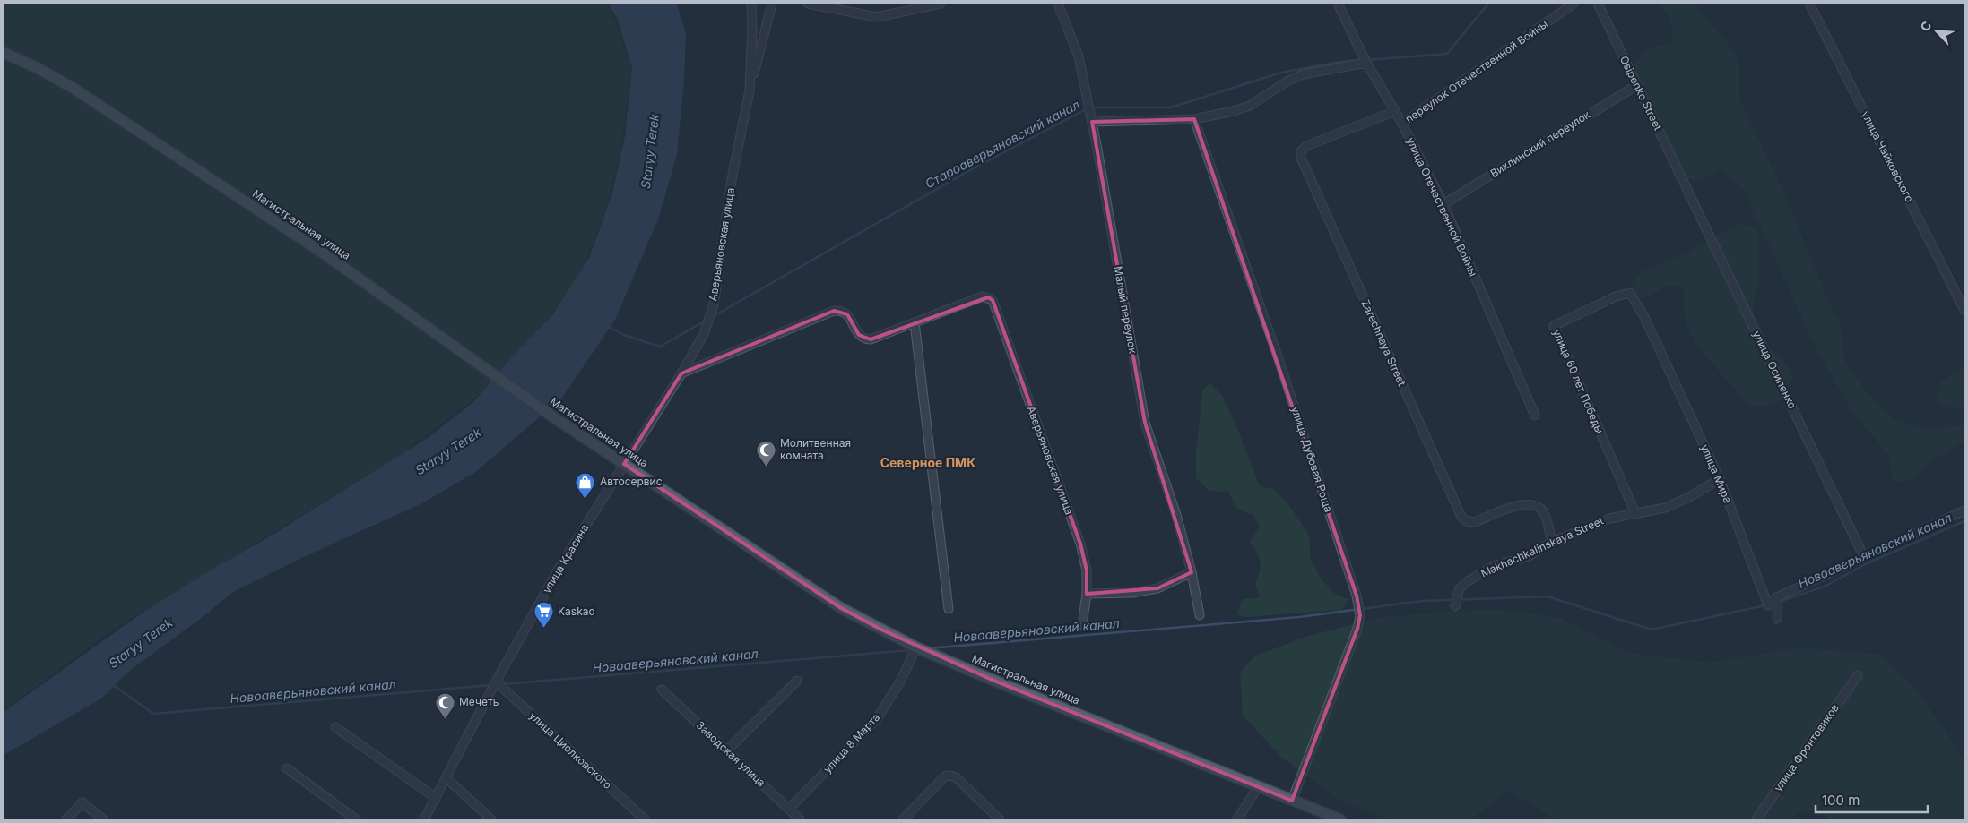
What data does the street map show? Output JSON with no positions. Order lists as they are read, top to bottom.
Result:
{
  "streets": {
    "main road": ["Магистральная улица"],
    "street": [
      "переулок Отечественной Войны",
      "Osipenko Street",
      "Вихлинский переулок",
      "улица Чайковского",
      "улица Отечественной Войны",
      "Аверьяновская улица",
      "Малый переулок",
      "Zarechnaya Street",
      "улица 60 лет Победы",
      "улица Дубовая Роща",
      "улица Мира",
      "Makhachkalinskaya Street",
      "улица Красина",
      "улица 8 Марта",
      "улица Фронтовиков",
      "улица Циолковского",
      "Заводская улица"
    ]
  },
  "crossings": [
    ["переулок Отечественной Войны", "улица Отечественной Войны"],
    ["Osipenko Street", "Вихлинский переулок"],
    ["Вихлинский переулок", "улица Отечественной Войны"],
    ["улица Отечественной Войны", "Zarechnaya Street"],
    ["Магистральная улица", "Аверьяновская улица"],
    ["Магистральная улица", "улица Дубовая Роща"],
    ["Магистральная улица", "улица Красина"],
    ["Магистральная улица", "улица 8 Марта"],
    ["Аверьяновская улица", "улица Красина"],
    ["Zarechnaya Street", "Makhachkalinskaya Street"],
    ["улица 60 лет Победы", "улица Мира"],
    ["улица 60 лет Победы", "Makhachkalinskaya Street"],
    ["улица Мира", "Makhachkalinskaya Street"],
    ["улица Красина", "улица Циолковского"],
    ["улица 8 Марта", "Заводская улица"]
  ],
  "districts": ["Северное ПМК"],
  "water": ["Староаверьяновский канал", "Staryy Terek", "Новоаверьяновский канал"],
  "places": {
    "mosque": ["Молитвенная комната", "Мечеть"],
    "shop": ["Автосервис"],
    "supermarket": ["Kaskad"]
  },
  "scale_bar": "100 m",
  "north": "top left"
}
